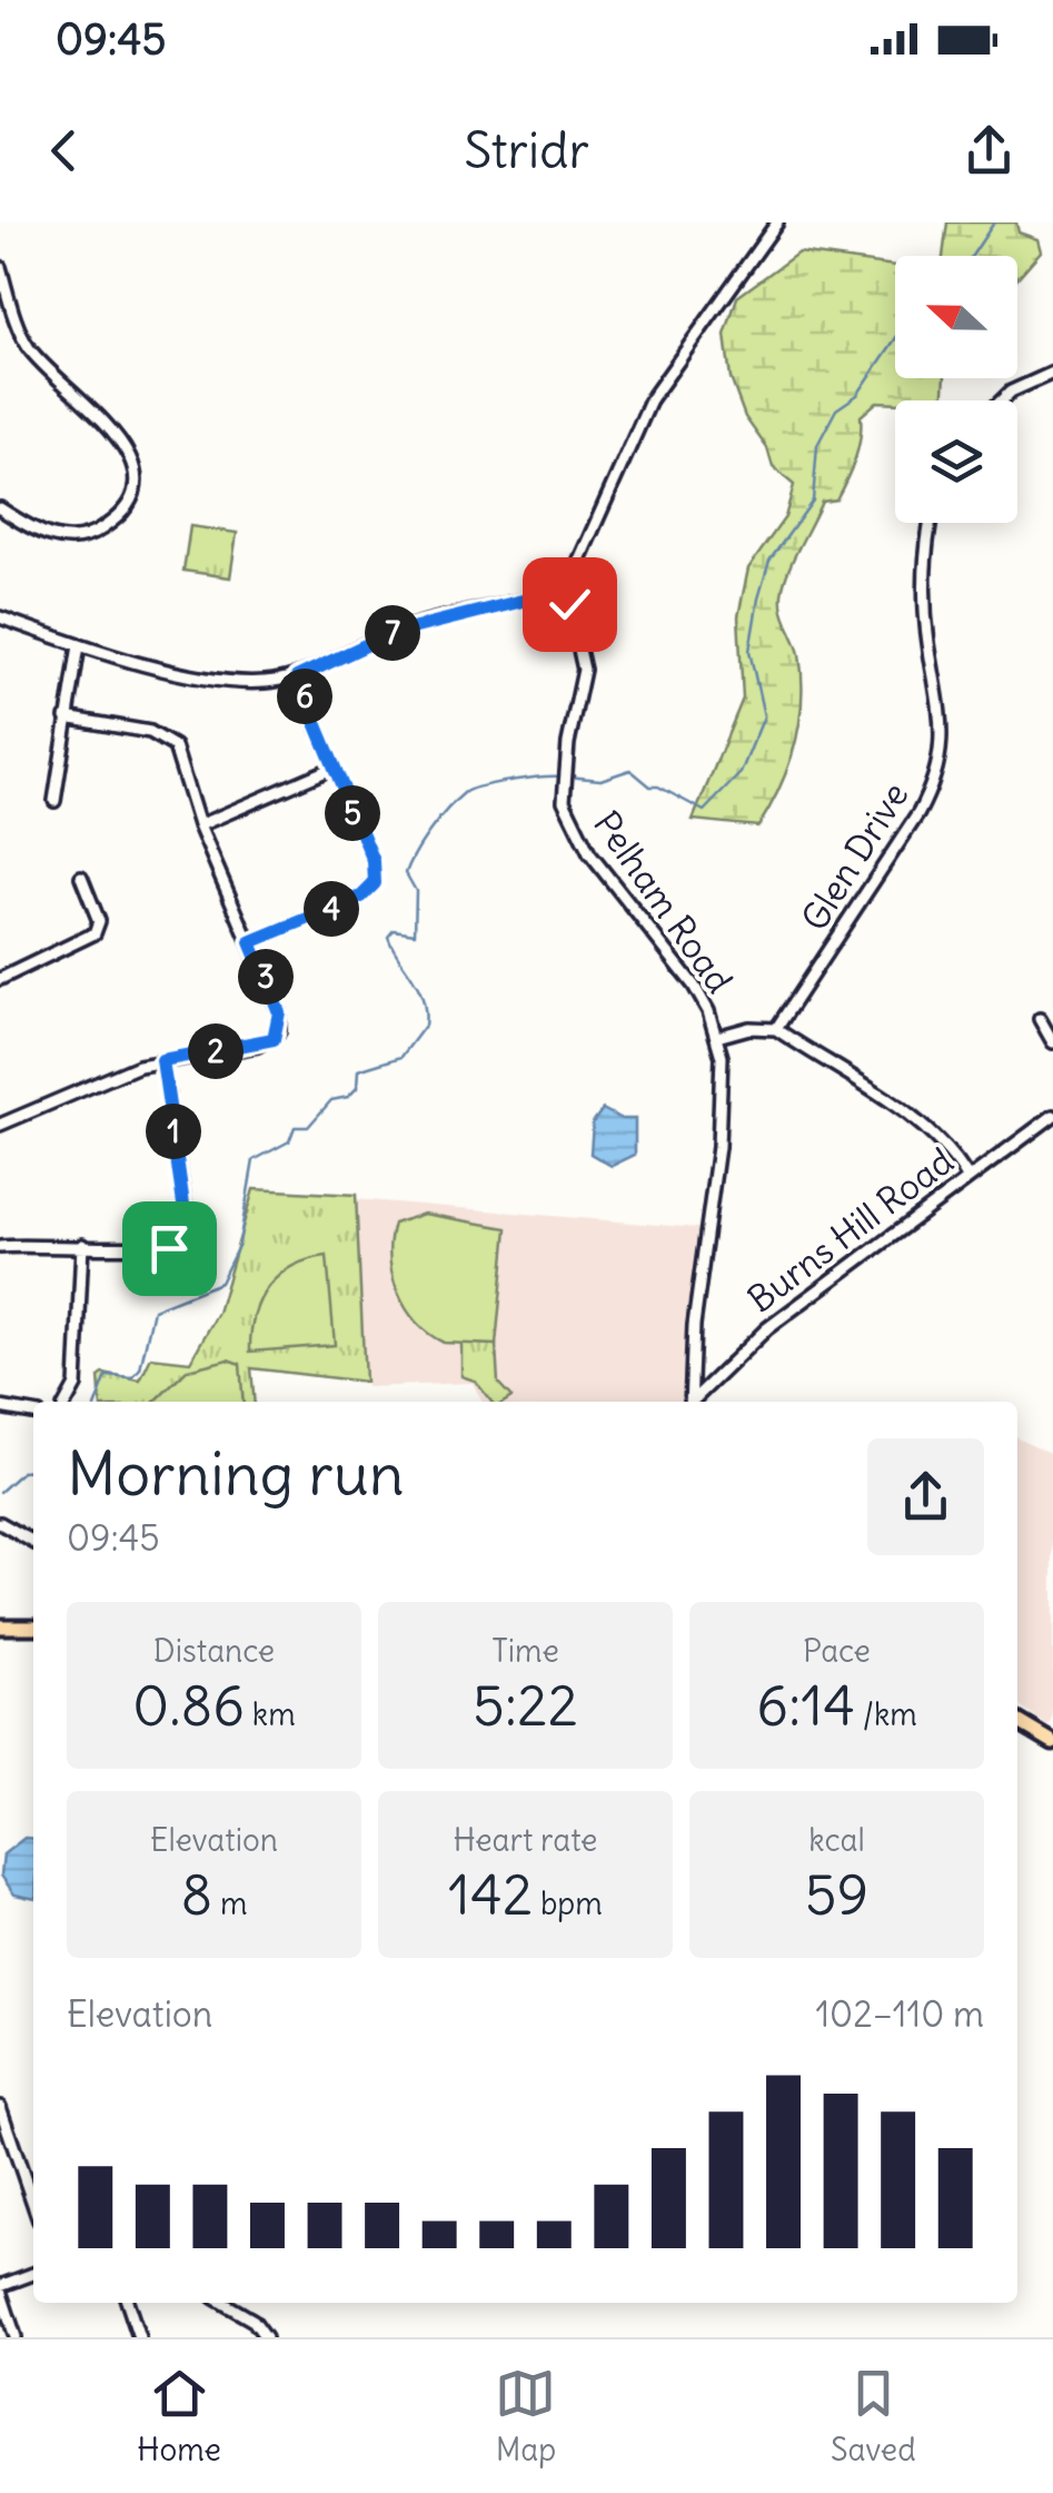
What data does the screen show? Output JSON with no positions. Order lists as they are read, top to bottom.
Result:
{
  "streets": {
    "street": ["Glen Drive", "Pelham Road", "Burns Hill Road"]
  },
  "north": "left",
  "page": {
    "status": "09:45",
    "header": "Stridr",
    "pins": [
      "7",
      "6",
      "5",
      "4",
      "3",
      "2",
      "1"
    ],
    "heading": ["Morning run", "09:45"],
    "stats": [
      ["Distance", "0.86 km"],
      ["Time", "5:22"],
      ["Pace", "6:14 /km"],
      ["Elevation", "8 m"],
      ["Heart rate", "142 bpm"],
      ["kcal", "59"]
    ],
    "chart": ["Elevation", "102–110 m"],
    "tabs": ["Home", "Map", "Saved"]
  }
}
